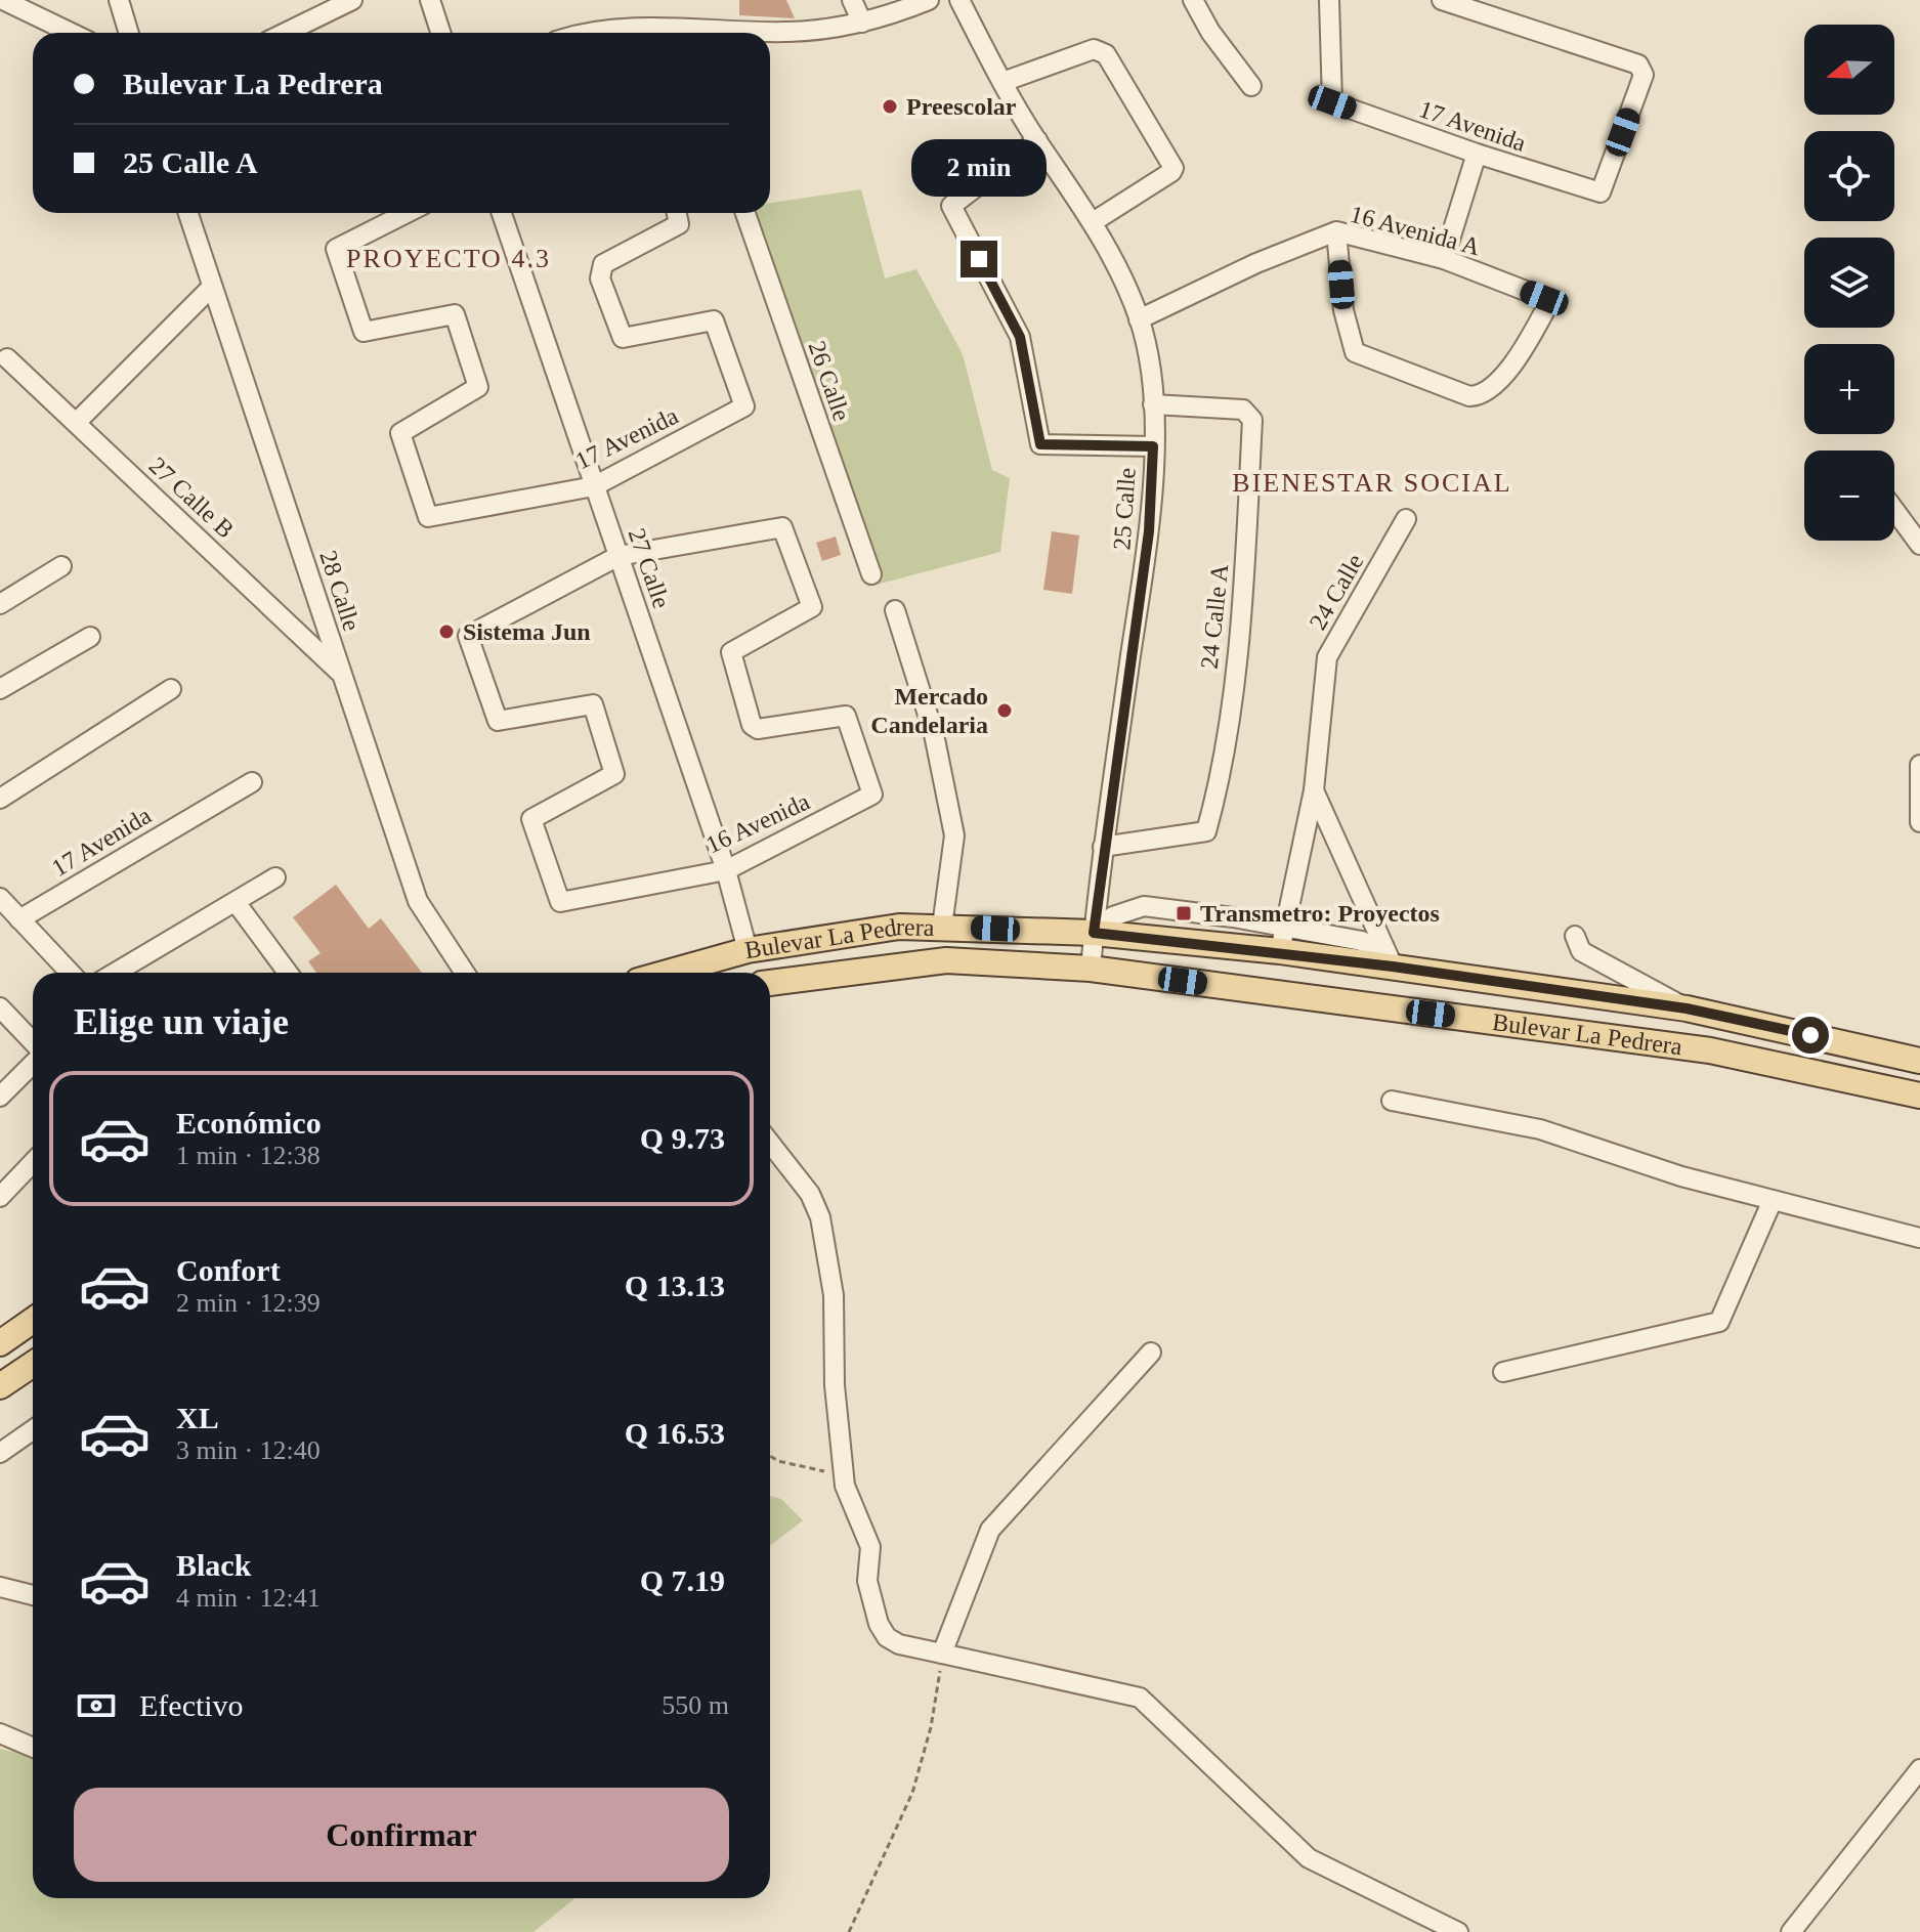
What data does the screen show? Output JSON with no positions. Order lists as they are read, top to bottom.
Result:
{
  "streets": {
    "main road": ["Bulevar La Pedrera"],
    "street": [
      "17 Avenida",
      "16 Avenida A",
      "26 Calle",
      "27 Calle B",
      "25 Calle",
      "27 Calle",
      "28 Calle",
      "24 Calle",
      "24 Calle A",
      "16 Avenida"
    ]
  },
  "crossings": [
    ["17 Avenida", "27 Calle"],
    ["16 Avenida A", "25 Calle"],
    ["27 Calle B", "28 Calle"],
    ["25 Calle", "24 Calle A"],
    ["25 Calle", "Bulevar La Pedrera"],
    ["27 Calle", "16 Avenida"],
    ["27 Calle", "Bulevar La Pedrera"],
    ["24 Calle", "Bulevar La Pedrera"]
  ],
  "districts": ["PROYECTO 4.3", "BIENESTAR SOCIAL"],
  "places": {
    "other": ["Preescolar", "Sistema Jun", "Mercado Candelaria"],
    "transit": ["Transmetro: Proyectos"]
  },
  "north": "left",
  "page": {
    "map_buttons": ["+", "−"],
    "banner": ["Bulevar La Pedrera", "25 Calle A"],
    "bubble": "2 min",
    "heading": "Elige un viaje",
    "list": [
      {
        "name": "Económico",
        "note": "1 min · 12:38",
        "value": "Q 9.73"
      },
      {
        "name": "Confort",
        "note": "2 min · 12:39",
        "value": "Q 13.13"
      },
      {
        "name": "XL",
        "note": "3 min · 12:40",
        "value": "Q 16.53"
      },
      {
        "name": "Black",
        "note": "4 min · 12:41",
        "value": "Q 7.19"
      }
    ],
    "pay": ["Efectivo", "550 m"],
    "buttons": "Confirmar"
  }
}
